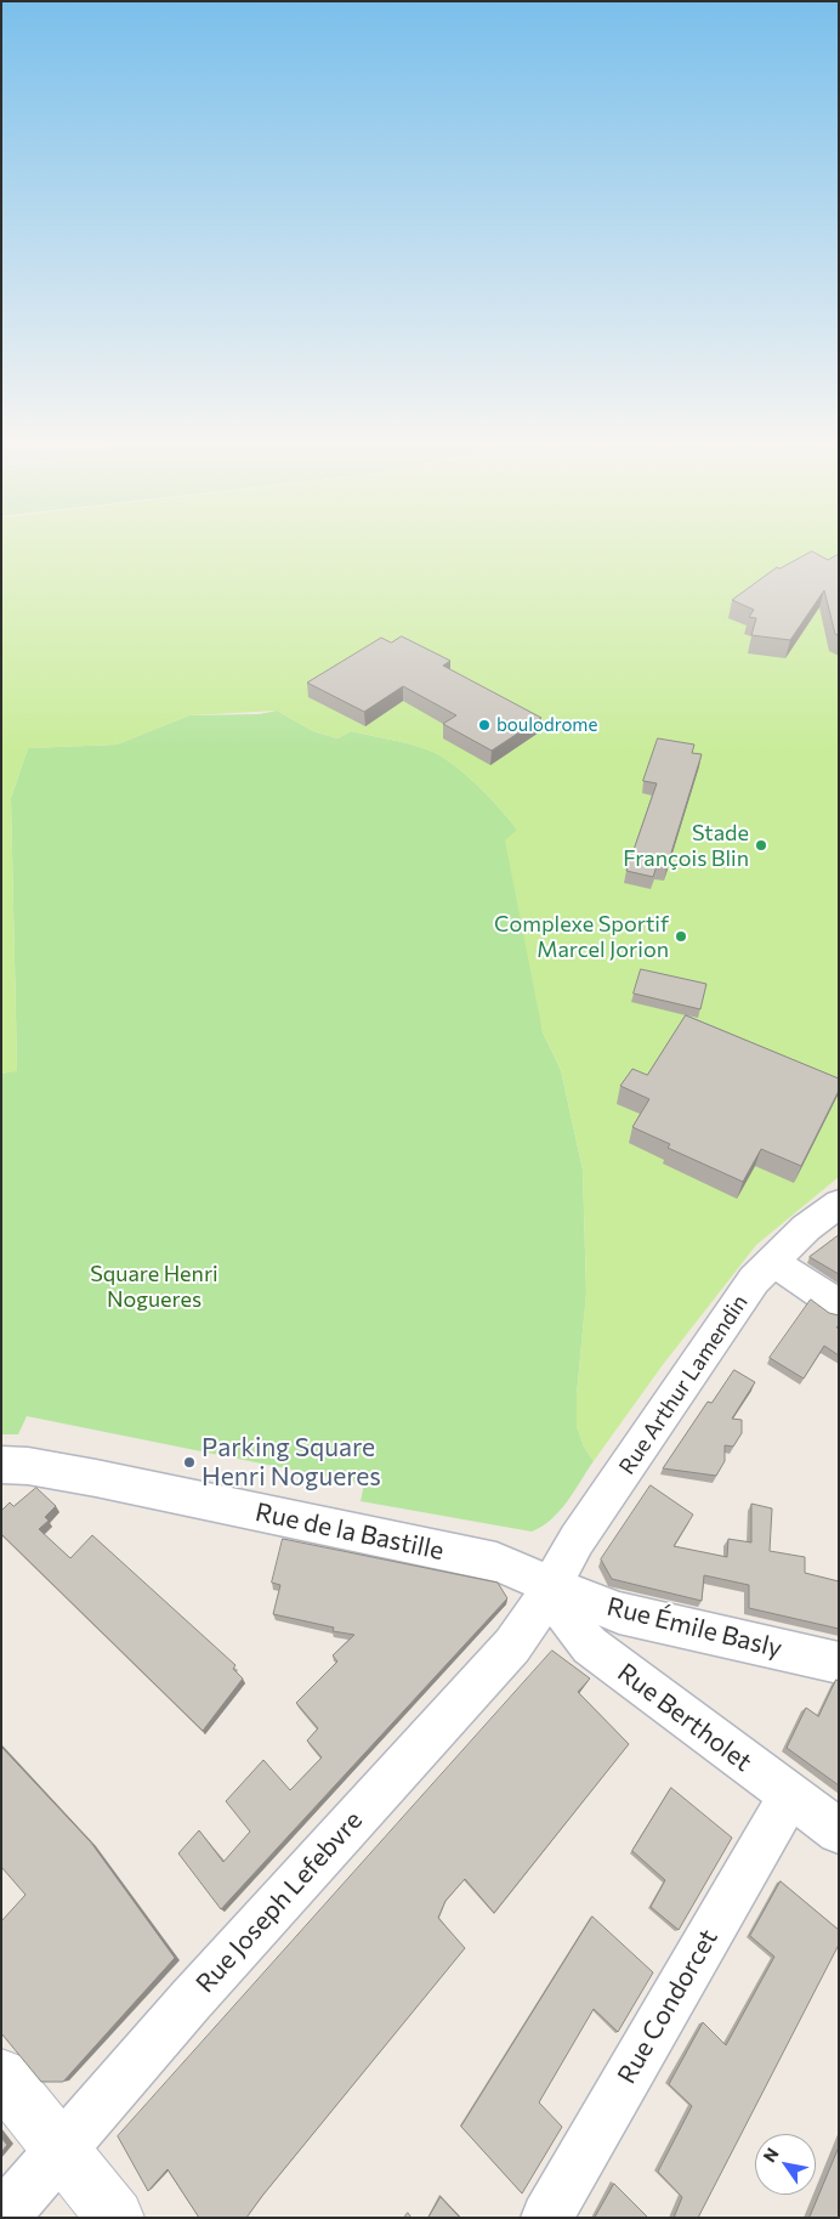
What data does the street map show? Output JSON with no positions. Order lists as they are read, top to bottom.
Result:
{
  "streets": {
    "street": [
      "Rue Arthur Lamendin",
      "Rue de la Bastille",
      "Rue Émile Basly",
      "Rue Bertholet",
      "Rue Joseph Lefebvre",
      "Rue Condorcet"
    ]
  },
  "crossings": [
    ["Rue Arthur Lamendin", "Rue de la Bastille"],
    ["Rue Arthur Lamendin", "Rue Émile Basly"],
    ["Rue Arthur Lamendin", "Rue Bertholet"],
    ["Rue Arthur Lamendin", "Rue Joseph Lefebvre"],
    ["Rue de la Bastille", "Rue Émile Basly"],
    ["Rue de la Bastille", "Rue Bertholet"],
    ["Rue de la Bastille", "Rue Joseph Lefebvre"],
    ["Rue Émile Basly", "Rue Bertholet"],
    ["Rue Émile Basly", "Rue Joseph Lefebvre"],
    ["Rue Bertholet", "Rue Joseph Lefebvre"],
    ["Rue Bertholet", "Rue Condorcet"]
  ],
  "parks": ["Square Henri Nogueres"],
  "places": [
    "boulodrome",
    "Stade François Blin",
    "Complexe Sportif Marcel Jorion",
    "Parking Square Henri Nogueres"
  ],
  "north": "top left"
}
